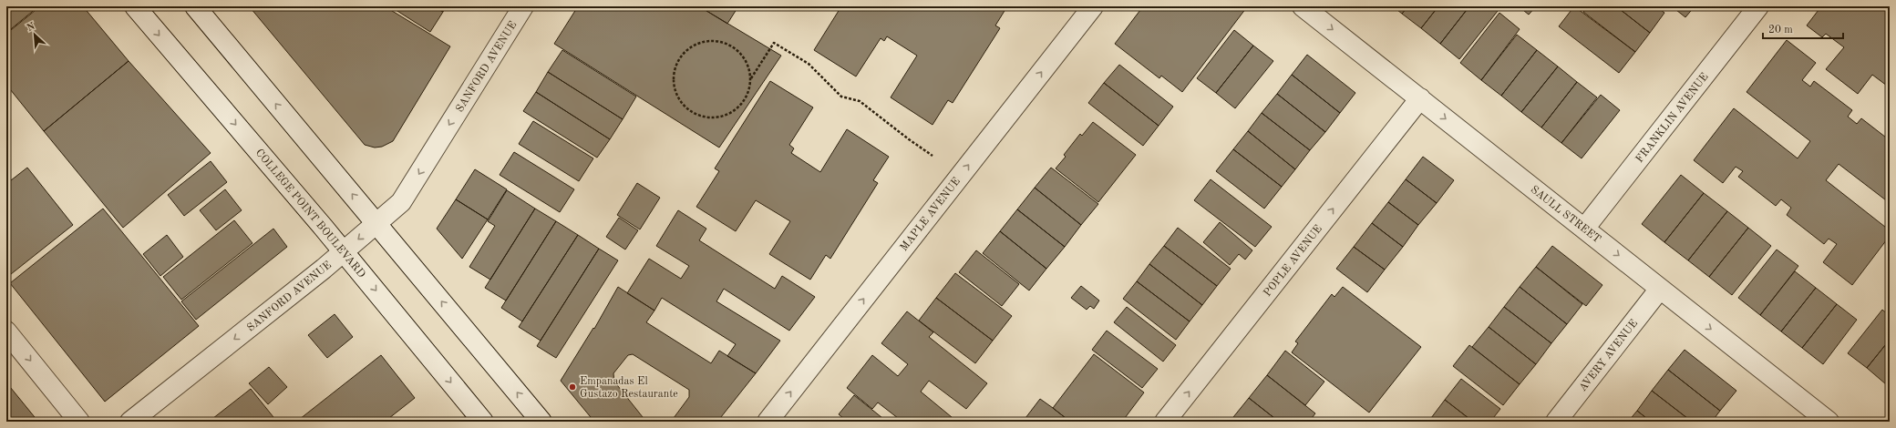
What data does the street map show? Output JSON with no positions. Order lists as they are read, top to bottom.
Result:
{
  "streets": {
    "street": [
      "SANFORD AVENUE",
      "FRANKLIN AVENUE",
      "COLLEGE POINT BOULEVARD",
      "MAPLE AVENUE",
      "SAULL STREET",
      "POPLE AVENUE",
      "AVERY AVENUE"
    ]
  },
  "crossings": [
    ["SANFORD AVENUE", "COLLEGE POINT BOULEVARD"],
    ["FRANKLIN AVENUE", "SAULL STREET"],
    ["SAULL STREET", "POPLE AVENUE"],
    ["SAULL STREET", "AVERY AVENUE"]
  ],
  "one_way": [
    "SANFORD AVENUE",
    "MAPLE AVENUE",
    "SAULL STREET",
    "POPLE AVENUE"
  ],
  "places": ["Empanadas El Gustazo Restaurante"],
  "scale_bar": "20 m",
  "north": "top left"
}
